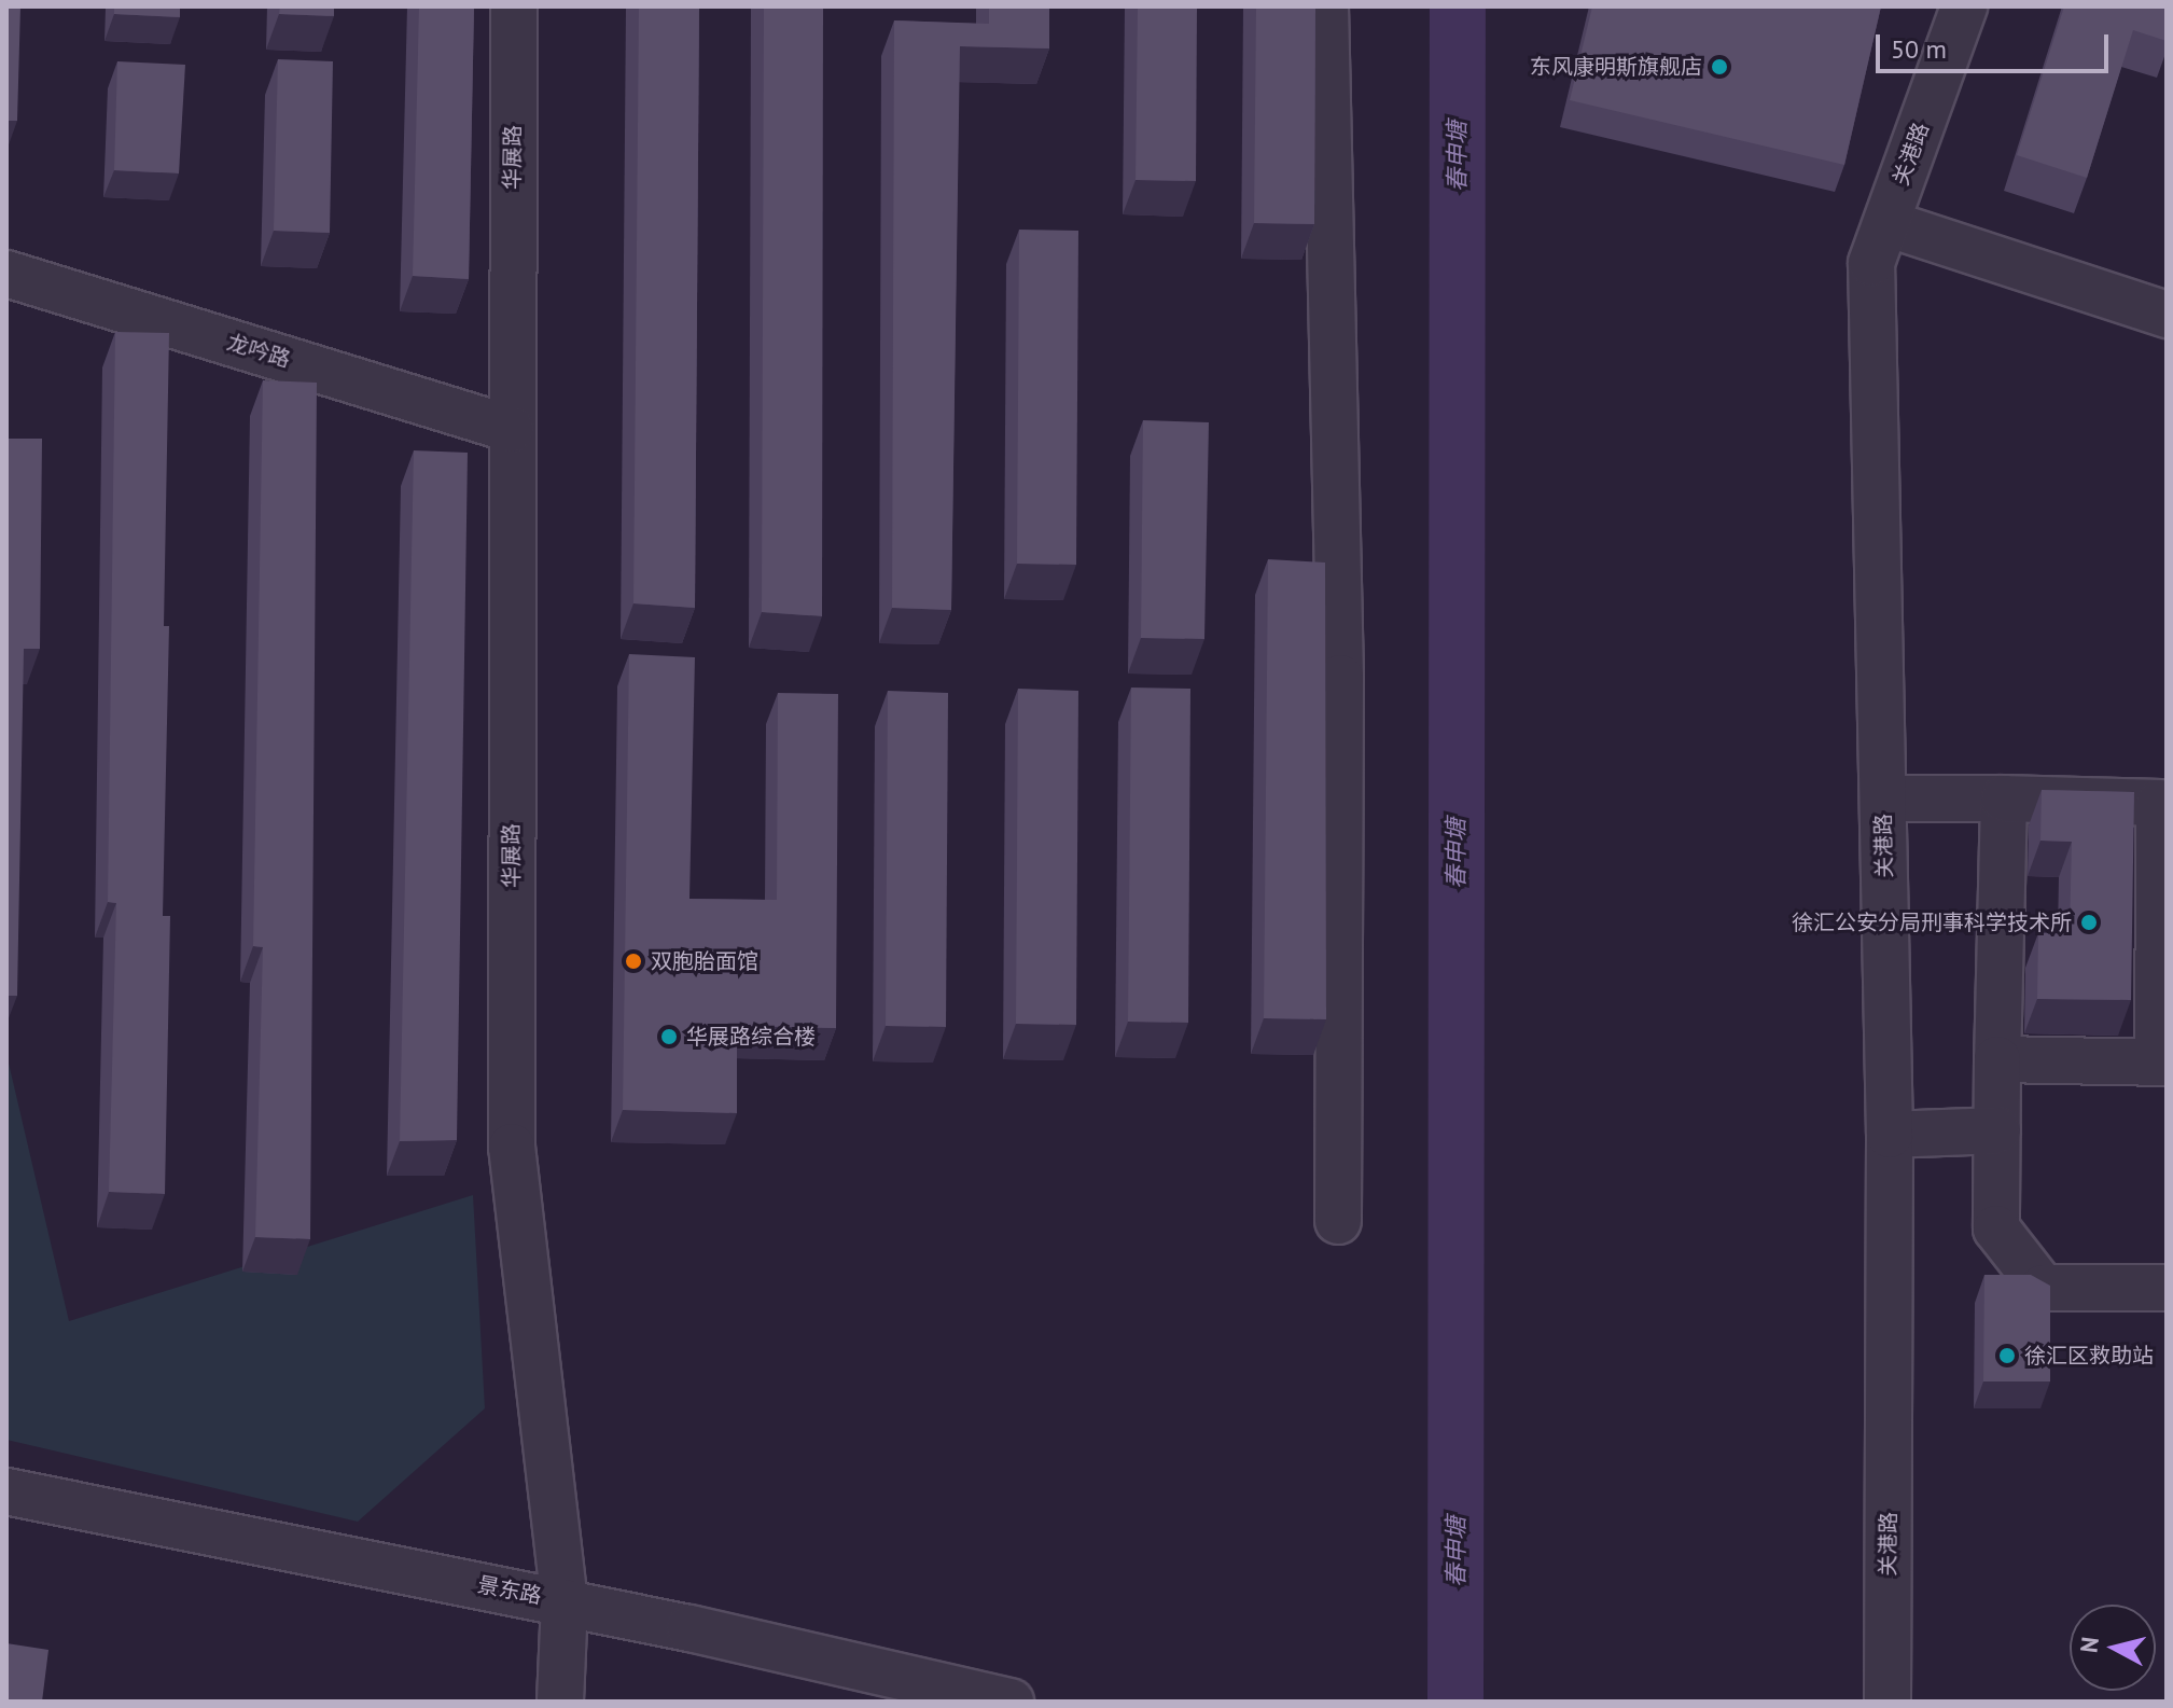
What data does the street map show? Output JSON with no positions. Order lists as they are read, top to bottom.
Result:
{
  "streets": {
    "street": [
      "关港路",
      "华展路",
      "龙吟路",
      "景东路"
    ]
  },
  "crossings": [
    ["华展路", "龙吟路"],
    ["华展路", "景东路"]
  ],
  "water": ["春申塘"],
  "places": [
    "东风康明斯旗舰店",
    "徐汇公安分局刑事科学技术所",
    "双胞胎面馆",
    "华展路综合楼",
    "徐汇区救助站"
  ],
  "scale_bar": "50 m",
  "north": "left"
}
